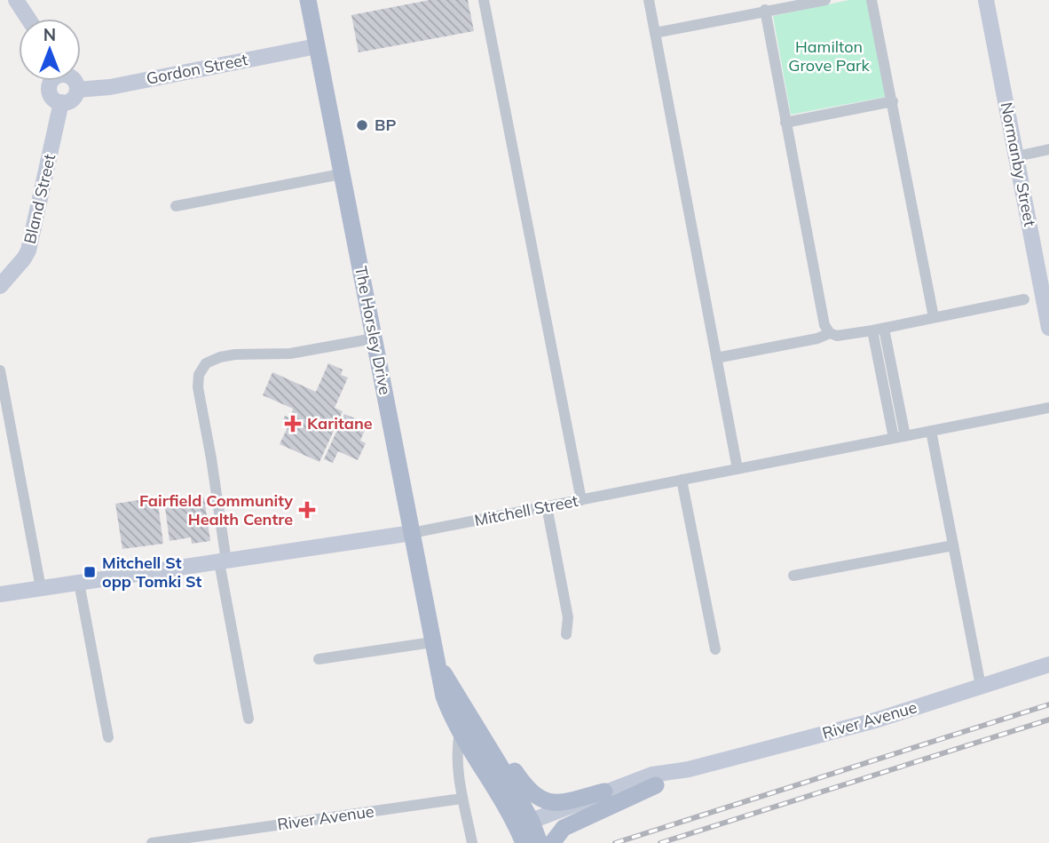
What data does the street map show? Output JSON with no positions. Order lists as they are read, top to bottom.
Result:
{
  "streets": {
    "main road": [
      "Gordon Street",
      "Normanby Street",
      "Bland Street",
      "The Horsley Drive",
      "Mitchell Street",
      "River Avenue"
    ]
  },
  "crossings": [
    ["Gordon Street", "The Horsley Drive"],
    ["The Horsley Drive", "Mitchell Street"],
    ["The Horsley Drive", "River Avenue"]
  ],
  "parks": ["Hamilton Grove Park"],
  "places": {
    "other": ["BP"],
    "health": ["Karitane", "Fairfield Community Health Centre"],
    "transit": ["Mitchell St opp Tomki St"]
  },
  "north": "top"
}
